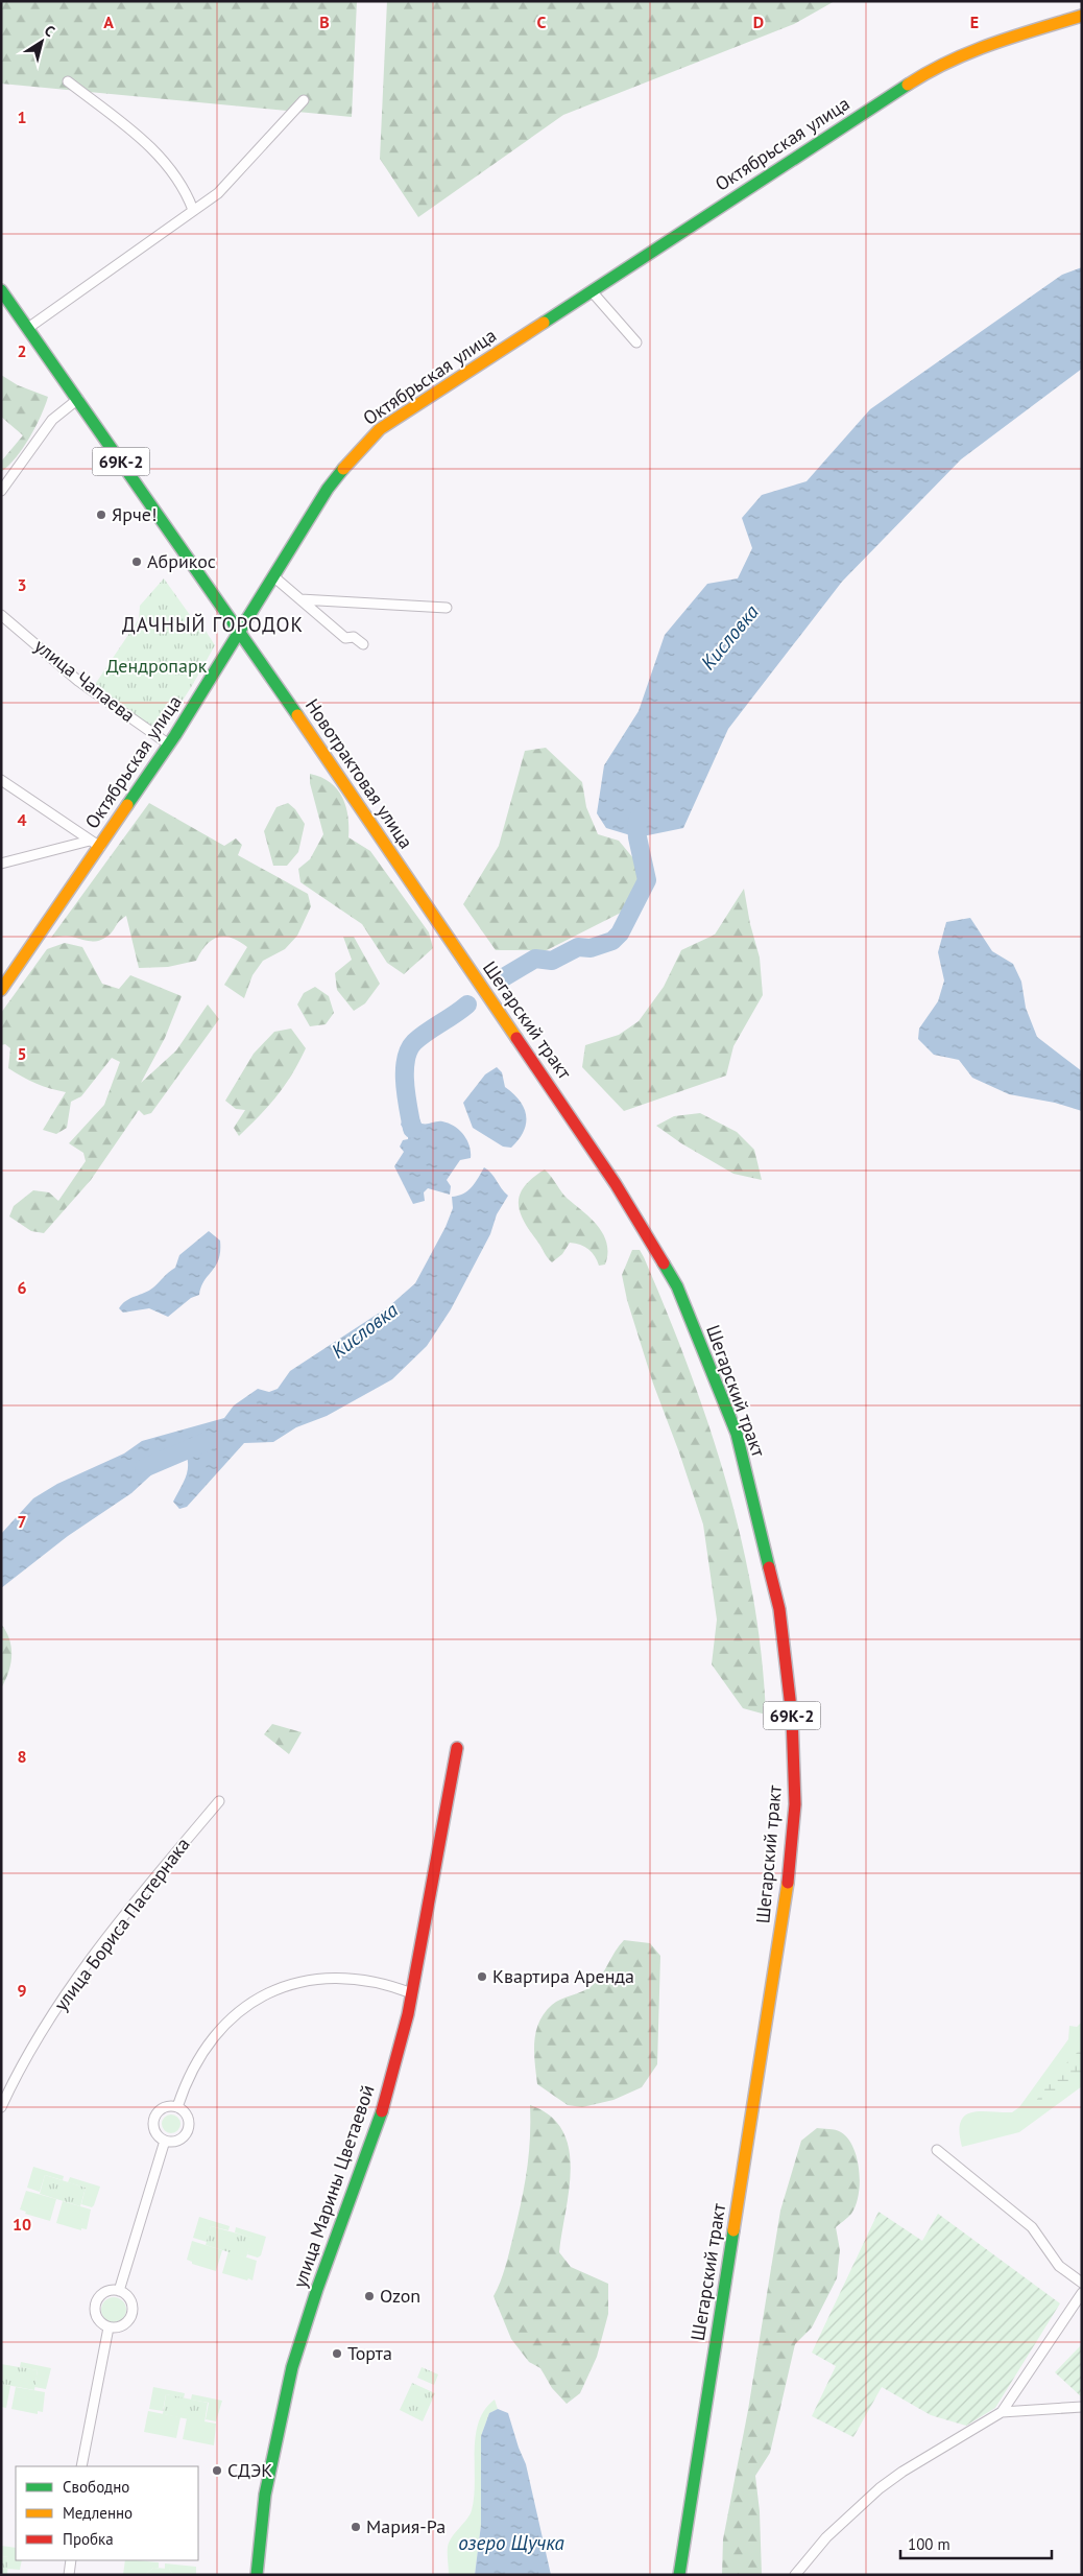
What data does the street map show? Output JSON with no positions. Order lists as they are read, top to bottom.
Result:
{
  "streets": {
    "main road": [
      "Октябрьская улица",
      "69К-2",
      "Новотрактовая улица",
      "Шегарский тракт",
      "улица Марины Цветаевой"
    ],
    "street": ["улица Чапаева", "улица Бориса Пастернака"]
  },
  "crossings": [
    ["Октябрьская улица", "69К-2"],
    ["Октябрьская улица", "улица Чапаева"],
    ["Октябрьская улица", "Новотрактовая улица"],
    ["69К-2", "Новотрактовая улица"],
    ["Новотрактовая улица", "Шегарский тракт"]
  ],
  "districts": ["ДАЧНЫЙ ГОРОДОК"],
  "water": ["Кисловка", "озеро Щучка"],
  "parks": ["Дендропарк"],
  "places": [
    "Ярче!",
    "Абрикос",
    "Квартира Аренда",
    "Ozon",
    "Торта",
    "СДЭК",
    "Мария-Ра"
  ],
  "legend": ["Свободно", "Медленно", "Пробка"],
  "scale_bar": "100 m",
  "north": "top right",
  "grid": {
    "columns": [
      "A",
      "B",
      "C",
      "D",
      "E"
    ],
    "rows": [
      "1",
      "2",
      "3",
      "4",
      "5",
      "6",
      "7",
      "8",
      "9",
      "10"
    ]
  }
}
